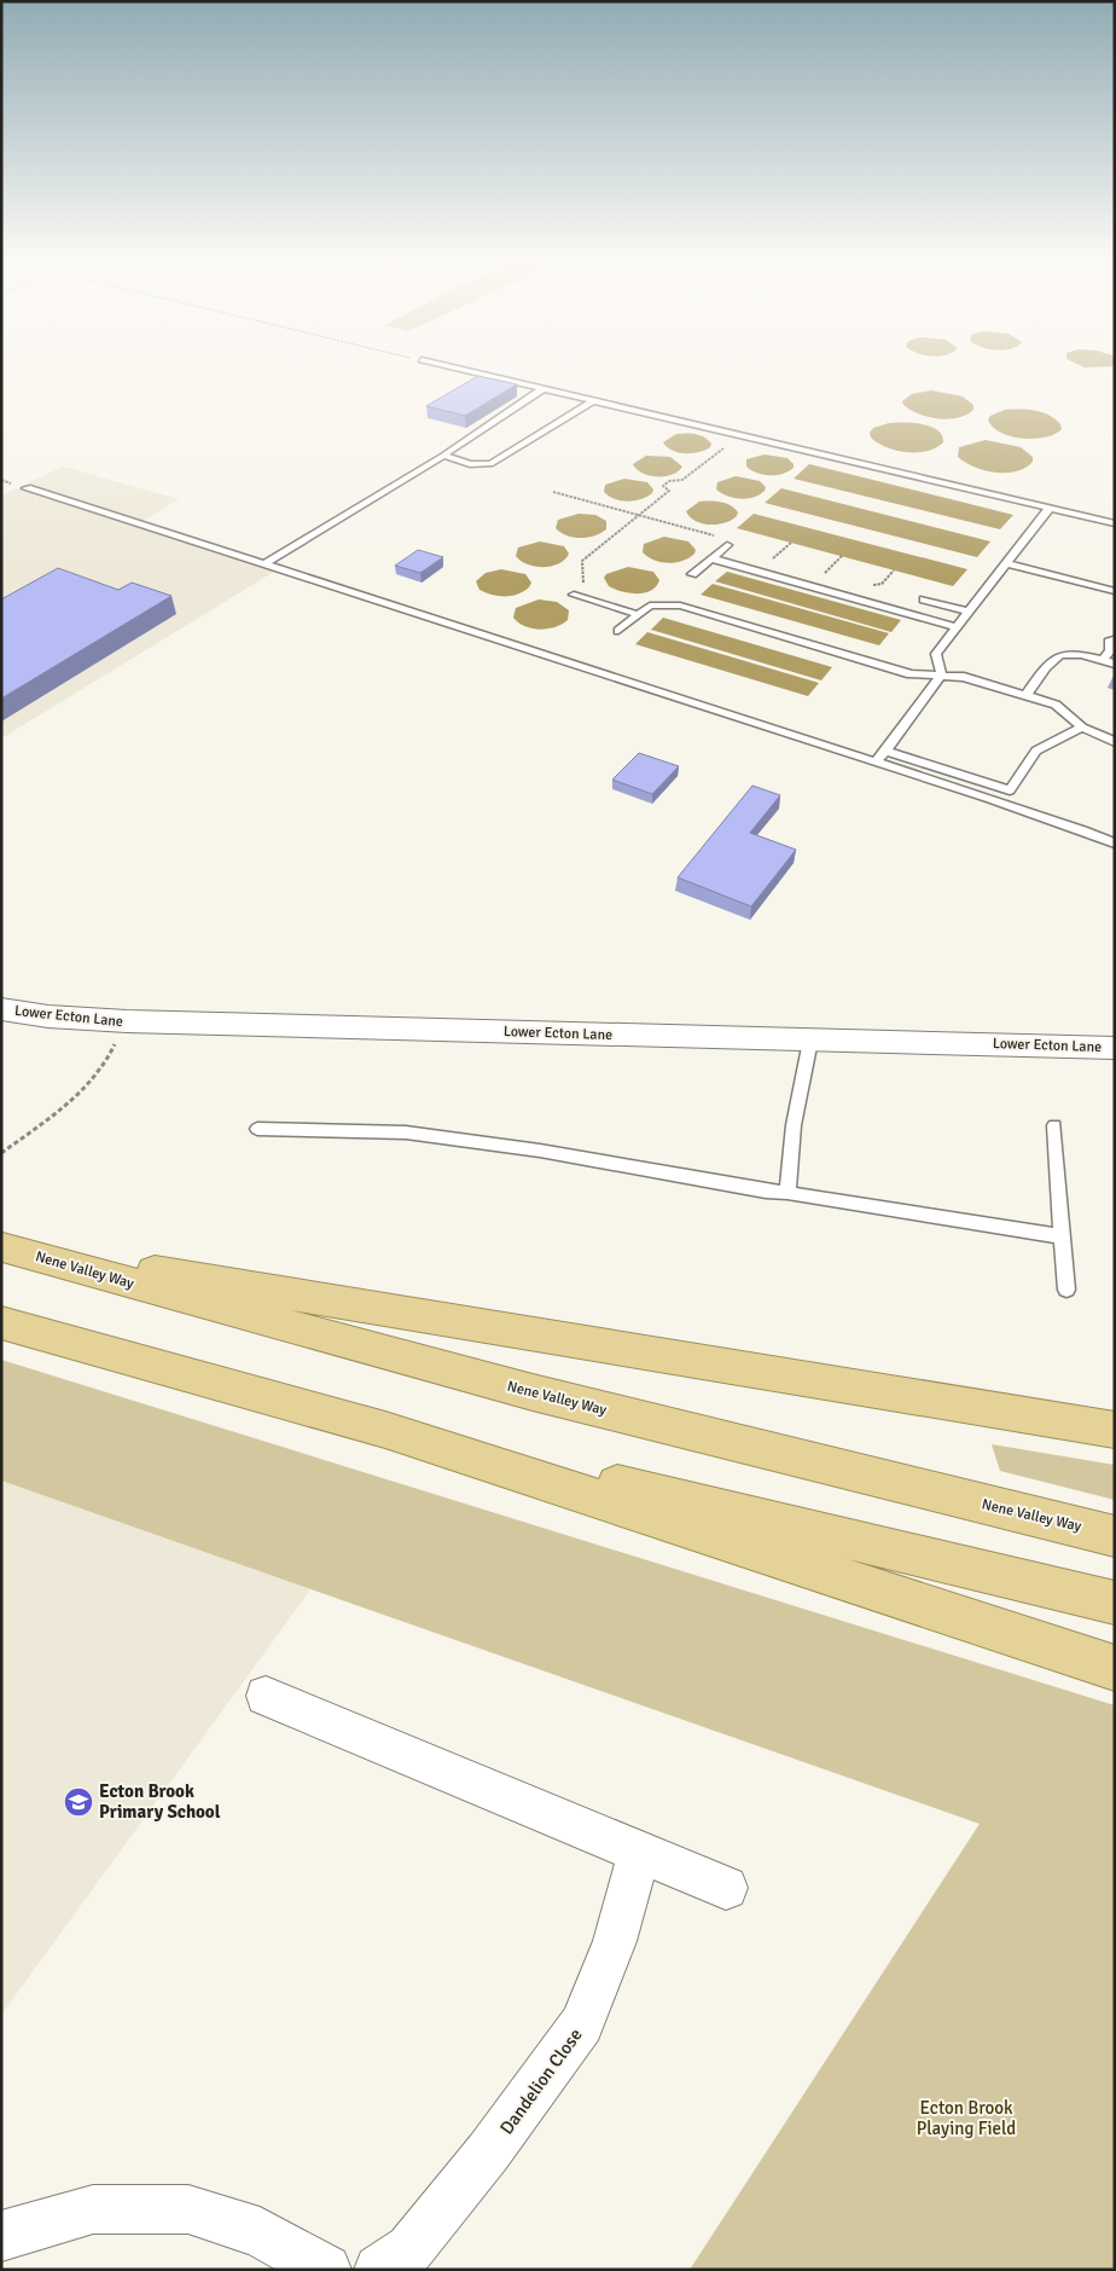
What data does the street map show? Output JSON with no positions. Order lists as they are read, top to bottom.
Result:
{
  "streets": {
    "highway": ["Nene Valley Way"],
    "street": ["Lower Ecton Lane", "Dandelion Close"]
  },
  "parks": ["Ecton Brook Playing Field"],
  "places": {
    "school or university": ["Ecton Brook Primary School"]
  }
}
